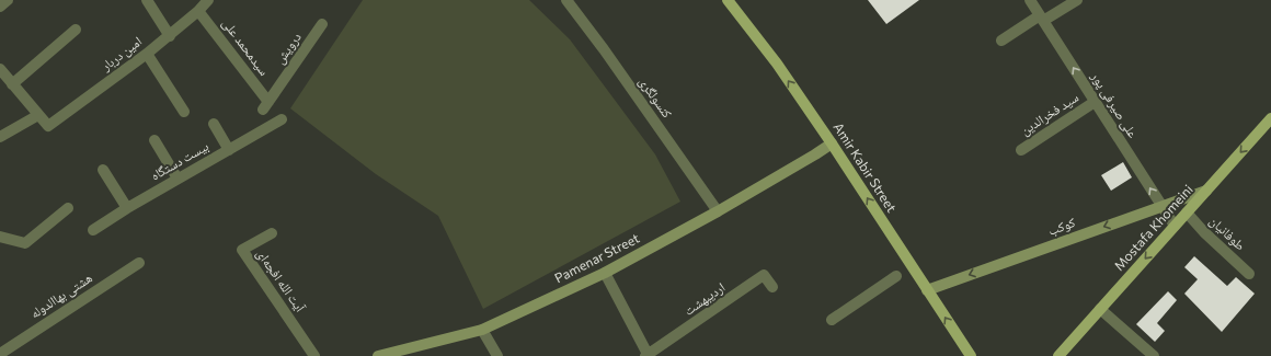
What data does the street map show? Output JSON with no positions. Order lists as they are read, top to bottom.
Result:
{
  "streets": {
    "main road": ["Amir Kabir Street", "Mostafa Khomeini"],
    "street": [
      "سیدمحمد علی",
      "درویش",
      "امین دربار",
      "کنسولگری",
      "علی صیرفی پور",
      "سید فخرالدین",
      "بیست دستگاه",
      "کوکب",
      "طوفانیان",
      "Pamenar Street",
      "آیت الله افجه‌ای",
      "هشتی بهاالدوله",
      "اردیبهشت"
    ]
  },
  "crossings": [
    ["سیدمحمد علی", "درویش"],
    ["سیدمحمد علی", "امین دربار"],
    ["کنسولگری", "Pamenar Street"],
    ["علی صیرفی پور", "سید فخرالدین"],
    ["علی صیرفی پور", "کوکب"],
    ["علی صیرفی پور", "Mostafa Khomeini"],
    ["Amir Kabir Street", "کوکب"],
    ["Amir Kabir Street", "Pamenar Street"],
    ["کوکب", "Mostafa Khomeini"],
    ["Mostafa Khomeini", "طوفانیان"],
    ["Pamenar Street", "اردیبهشت"]
  ],
  "one_way": [
    "علی صیرفی پور",
    "Amir Kabir Street",
    "کوکب",
    "Mostafa Khomeini"
  ]
}
